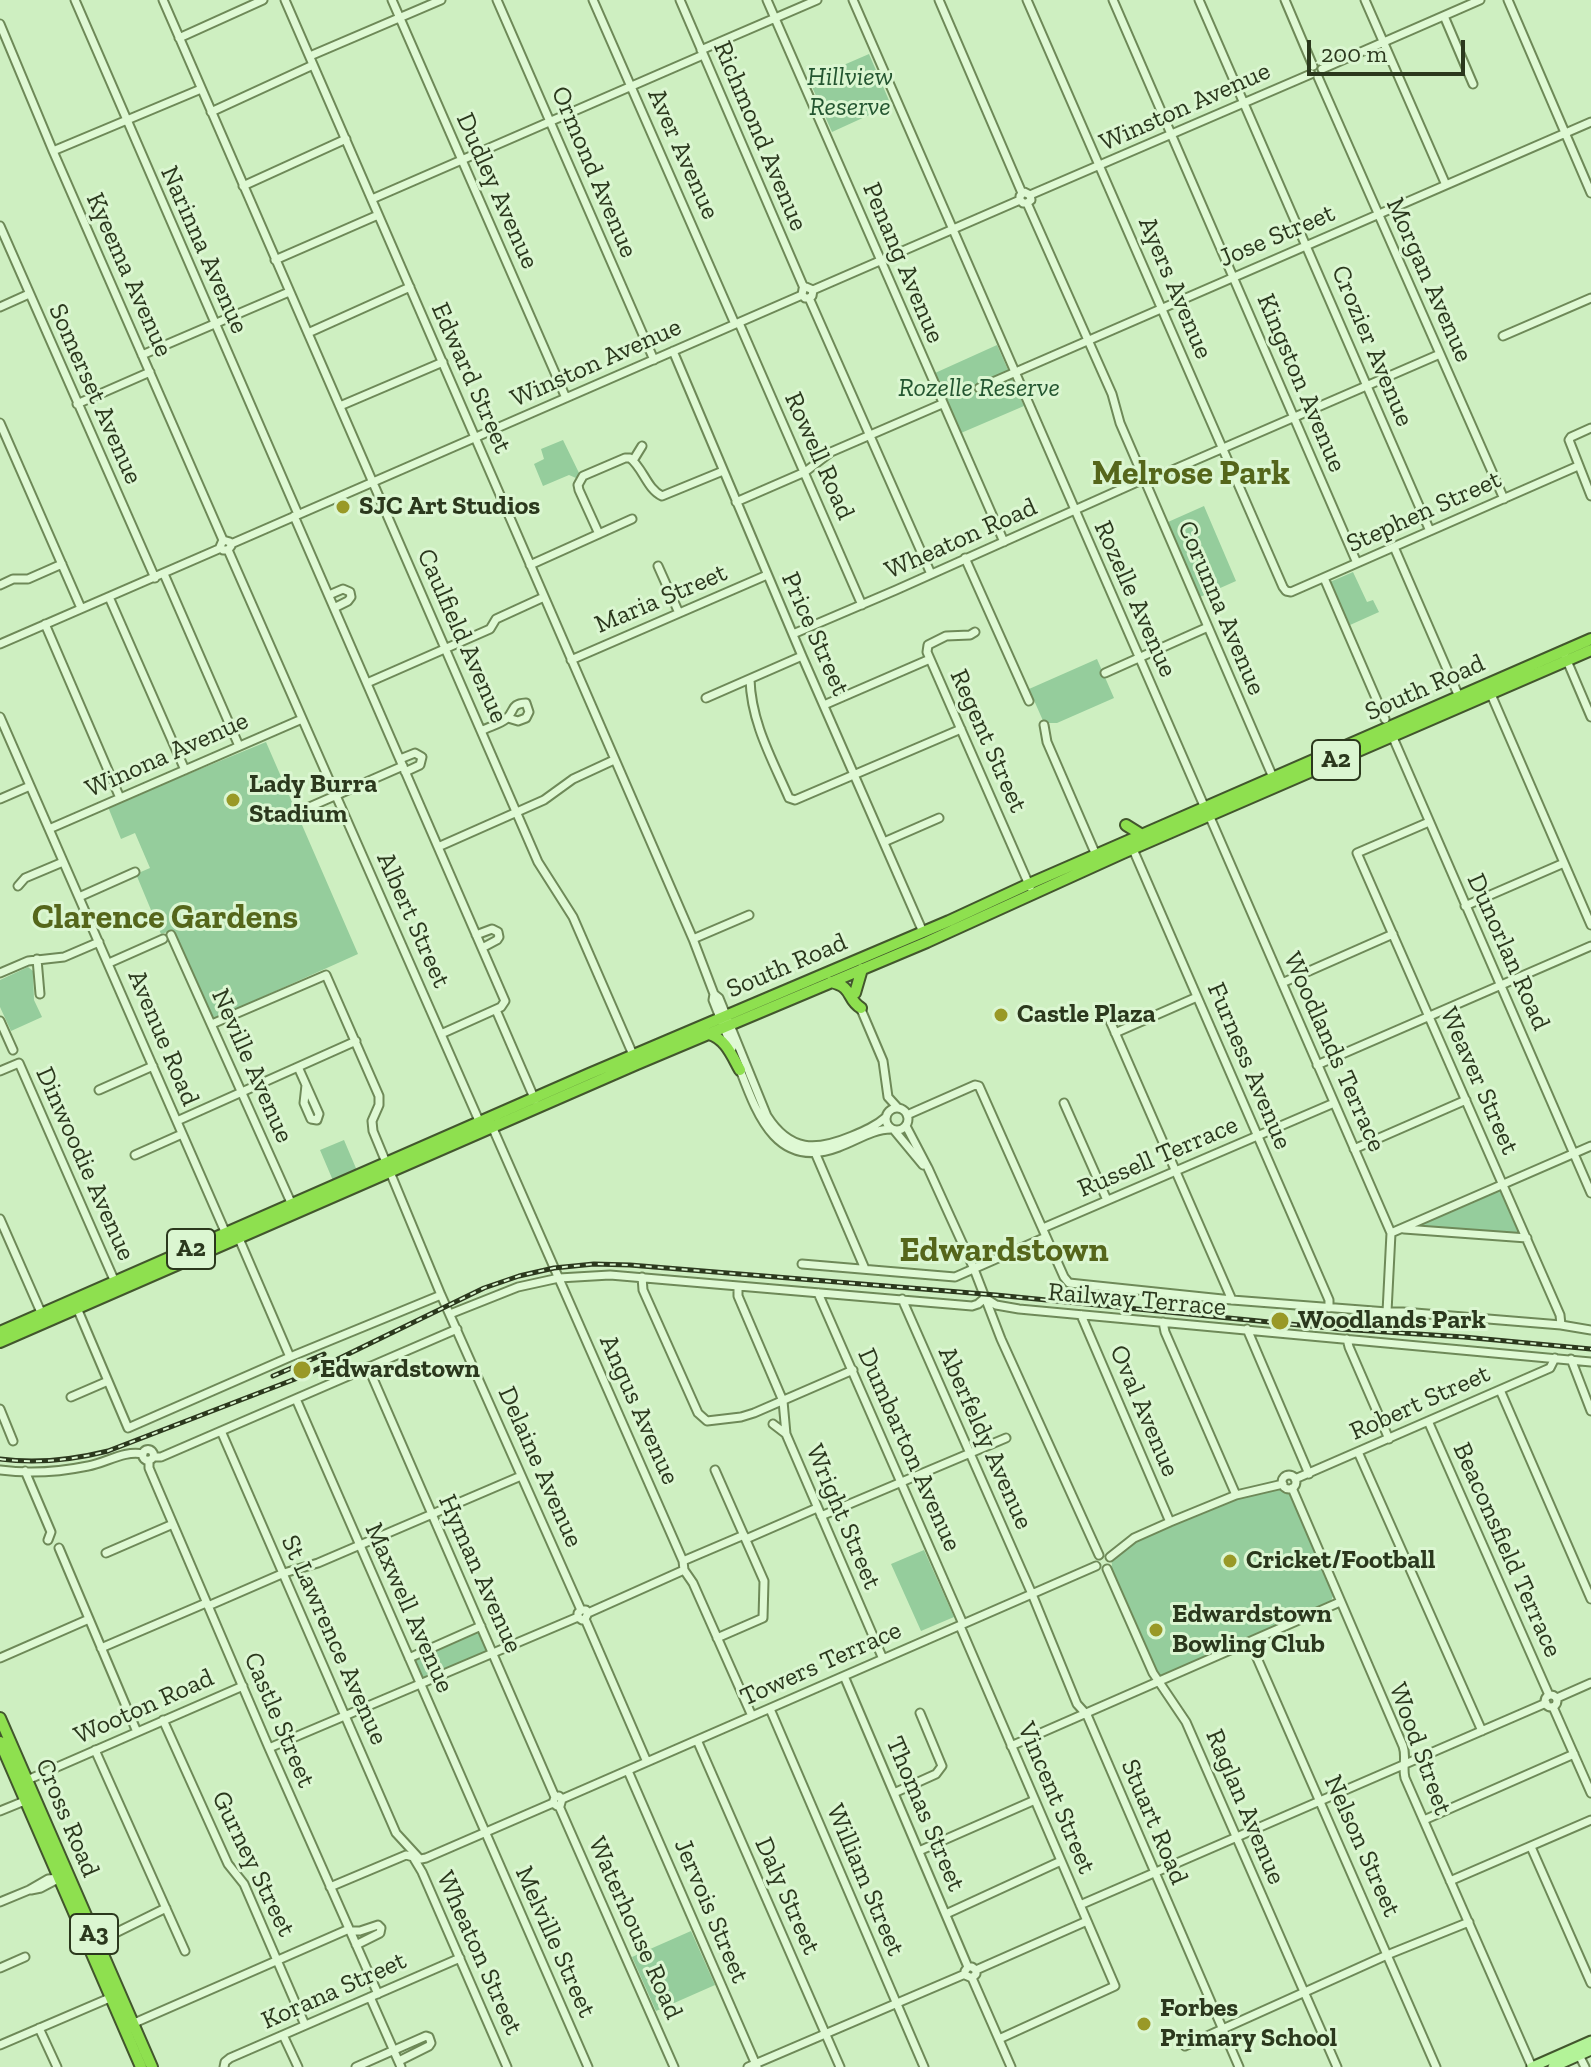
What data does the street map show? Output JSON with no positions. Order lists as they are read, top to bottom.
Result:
{
  "streets": {
    "highway": [
      "South Road",
      "A2",
      "Cross Road",
      "A3"
    ],
    "street": [
      "Winston Avenue",
      "Richmond Avenue",
      "Aver Avenue",
      "Ormond Avenue",
      "Dudley Avenue",
      "Jose Street",
      "Narinna Avenue",
      "Penang Avenue",
      "Kyeema Avenue",
      "Morgan Avenue",
      "Ayers Avenue",
      "Crozier Avenue",
      "Edward Street",
      "Kingston Avenue",
      "Somerset Avenue",
      "Rowell Road",
      "Stephen Street",
      "Wheaton Road",
      "Maria Street",
      "Rozelle Avenue",
      "Corunna Avenue",
      "Price Street",
      "Caulfield Avenue",
      "Regent Street",
      "Winona Avenue",
      "Albert Street",
      "Dunorlan Road",
      "Avenue Road",
      "Woodlands Terrace",
      "Neville Avenue",
      "Furness Avenue",
      "Weaver Street",
      "Russell Terrace",
      "Dinwoodie Avenue",
      "Railway Terrace",
      "Robert Street",
      "Angus Avenue",
      "Oval Avenue",
      "Aberfeldy Avenue",
      "Dumbarton Avenue",
      "Delaine Avenue",
      "Wright Street",
      "Beaconsfield Terrace",
      "Hyman Avenue",
      "Maxwell Avenue",
      "St Lawrence Avenue",
      "Towers Terrace",
      "Wooton Road",
      "Castle Street",
      "Wood Street",
      "Vincent Street",
      "Raglan Avenue",
      "Thomas Street",
      "Stuart Road",
      "Nelson Street",
      "Gurney Street",
      "William Street",
      "Daly Street",
      "Jervois Street",
      "Waterhouse Road",
      "Melville Street",
      "Wheaton Street",
      "Korana Street"
    ]
  },
  "crossings": [
    ["Winston Avenue", "Richmond Avenue"],
    ["Winston Avenue", "Aver Avenue"],
    ["Winston Avenue", "Ormond Avenue"],
    ["Winston Avenue", "Dudley Avenue"],
    ["Winston Avenue", "Narinna Avenue"],
    ["Winston Avenue", "Penang Avenue"],
    ["Winston Avenue", "Kyeema Avenue"],
    ["Winston Avenue", "Morgan Avenue"],
    ["Winston Avenue", "Ayers Avenue"],
    ["Winston Avenue", "Crozier Avenue"],
    ["Winston Avenue", "Edward Street"],
    ["Winston Avenue", "Kingston Avenue"],
    ["Winston Avenue", "Somerset Avenue"],
    ["Winston Avenue", "Rowell Road"],
    ["Winston Avenue", "Rozelle Avenue"],
    ["Winston Avenue", "Corunna Avenue"],
    ["Winston Avenue", "Price Street"],
    ["Winston Avenue", "Caulfield Avenue"],
    ["Winston Avenue", "Albert Street"],
    ["Richmond Avenue", "Wheaton Road"],
    ["Aver Avenue", "Rowell Road"],
    ["Jose Street", "Morgan Avenue"],
    ["Jose Street", "Ayers Avenue"],
    ["Jose Street", "Crozier Avenue"],
    ["Jose Street", "Kingston Avenue"],
    ["Jose Street", "Rozelle Avenue"],
    ["Jose Street", "Corunna Avenue"],
    ["Narinna Avenue", "South Road"],
    ["Penang Avenue", "Wheaton Road"],
    ["Kyeema Avenue", "Albert Street"],
    ["Morgan Avenue", "Stephen Street"],
    ["Morgan Avenue", "Wheaton Road"],
    ["Ayers Avenue", "Stephen Street"],
    ["Ayers Avenue", "Wheaton Road"],
    ["Crozier Avenue", "Stephen Street"],
    ["Crozier Avenue", "Wheaton Road"],
    ["Edward Street", "Maria Street"],
    ["Edward Street", "South Road"],
    ["Kingston Avenue", "Stephen Street"],
    ["Kingston Avenue", "Wheaton Road"],
    ["Rowell Road", "Wheaton Road"],
    ["Stephen Street", "Dunorlan Road"],
    ["Wheaton Road", "Rozelle Avenue"],
    ["Wheaton Road", "Corunna Avenue"],
    ["Wheaton Road", "Price Street"],
    ["Maria Street", "Price Street"],
    ["Rozelle Avenue", "South Road"],
    ["Rozelle Avenue", "Woodlands Terrace"],
    ["Corunna Avenue", "South Road"],
    ["Price Street", "South Road"],
    ["Caulfield Avenue", "South Road"],
    ["South Road", "Regent Street"],
    ["South Road", "Albert Street"],
    ["South Road", "Dunorlan Road"],
    ["South Road", "Avenue Road"],
    ["South Road", "Woodlands Terrace"],
    ["South Road", "Neville Avenue"],
    ["South Road", "Furness Avenue"],
    ["South Road", "Dinwoodie Avenue"],
    ["South Road", "Angus Avenue"],
    ["South Road", "Delaine Avenue"],
    ["Winona Avenue", "Albert Street"],
    ["Winona Avenue", "Avenue Road"],
    ["Albert Street", "Angus Avenue"],
    ["Dunorlan Road", "Weaver Street"],
    ["Woodlands Terrace", "Russell Terrace"],
    ["Neville Avenue", "Delaine Avenue"],
    ["Furness Avenue", "Russell Terrace"],
    ["Railway Terrace", "Robert Street"],
    ["Railway Terrace", "Oval Avenue"],
    ["Robert Street", "Beaconsfield Terrace"],
    ["Robert Street", "Wood Street"],
    ["Angus Avenue", "Towers Terrace"],
    ["Aberfeldy Avenue", "Towers Terrace"],
    ["Aberfeldy Avenue", "Stuart Road"],
    ["Dumbarton Avenue", "Towers Terrace"],
    ["Dumbarton Avenue", "Vincent Street"],
    ["Delaine Avenue", "Towers Terrace"],
    ["Wright Street", "Towers Terrace"],
    ["Hyman Avenue", "Towers Terrace"],
    ["Hyman Avenue", "Waterhouse Road"],
    ["Maxwell Avenue", "Towers Terrace"],
    ["Maxwell Avenue", "Melville Street"],
    ["St Lawrence Avenue", "Towers Terrace"],
    ["St Lawrence Avenue", "Wheaton Street"],
    ["Towers Terrace", "Castle Street"],
    ["Towers Terrace", "Vincent Street"],
    ["Towers Terrace", "Raglan Avenue"],
    ["Towers Terrace", "Thomas Street"],
    ["Towers Terrace", "Stuart Road"],
    ["Towers Terrace", "William Street"],
    ["Towers Terrace", "Daly Street"],
    ["Towers Terrace", "Jervois Street"],
    ["Towers Terrace", "Waterhouse Road"],
    ["Towers Terrace", "Melville Street"],
    ["Towers Terrace", "Wheaton Street"],
    ["Wooton Road", "Castle Street"],
    ["Wooton Road", "Cross Road"],
    ["Wooton Road", "Gurney Street"],
    ["Castle Street", "Korana Street"],
    ["Vincent Street", "Thomas Street"],
    ["Gurney Street", "Korana Street"],
    ["Wheaton Street", "Korana Street"]
  ],
  "districts": ["Melrose Park", "Clarence Gardens", "Edwardstown"],
  "parks": ["Hillview Reserve", "Rozelle Reserve"],
  "places": [
    "SJC Art Studios",
    "Lady Burra Stadium",
    "Castle Plaza",
    "Woodlands Park",
    "Edwardstown",
    "Cricket/Football",
    "Edwardstown Bowling Club",
    "Forbes Primary School"
  ],
  "scale_bar": "200 m"
}
